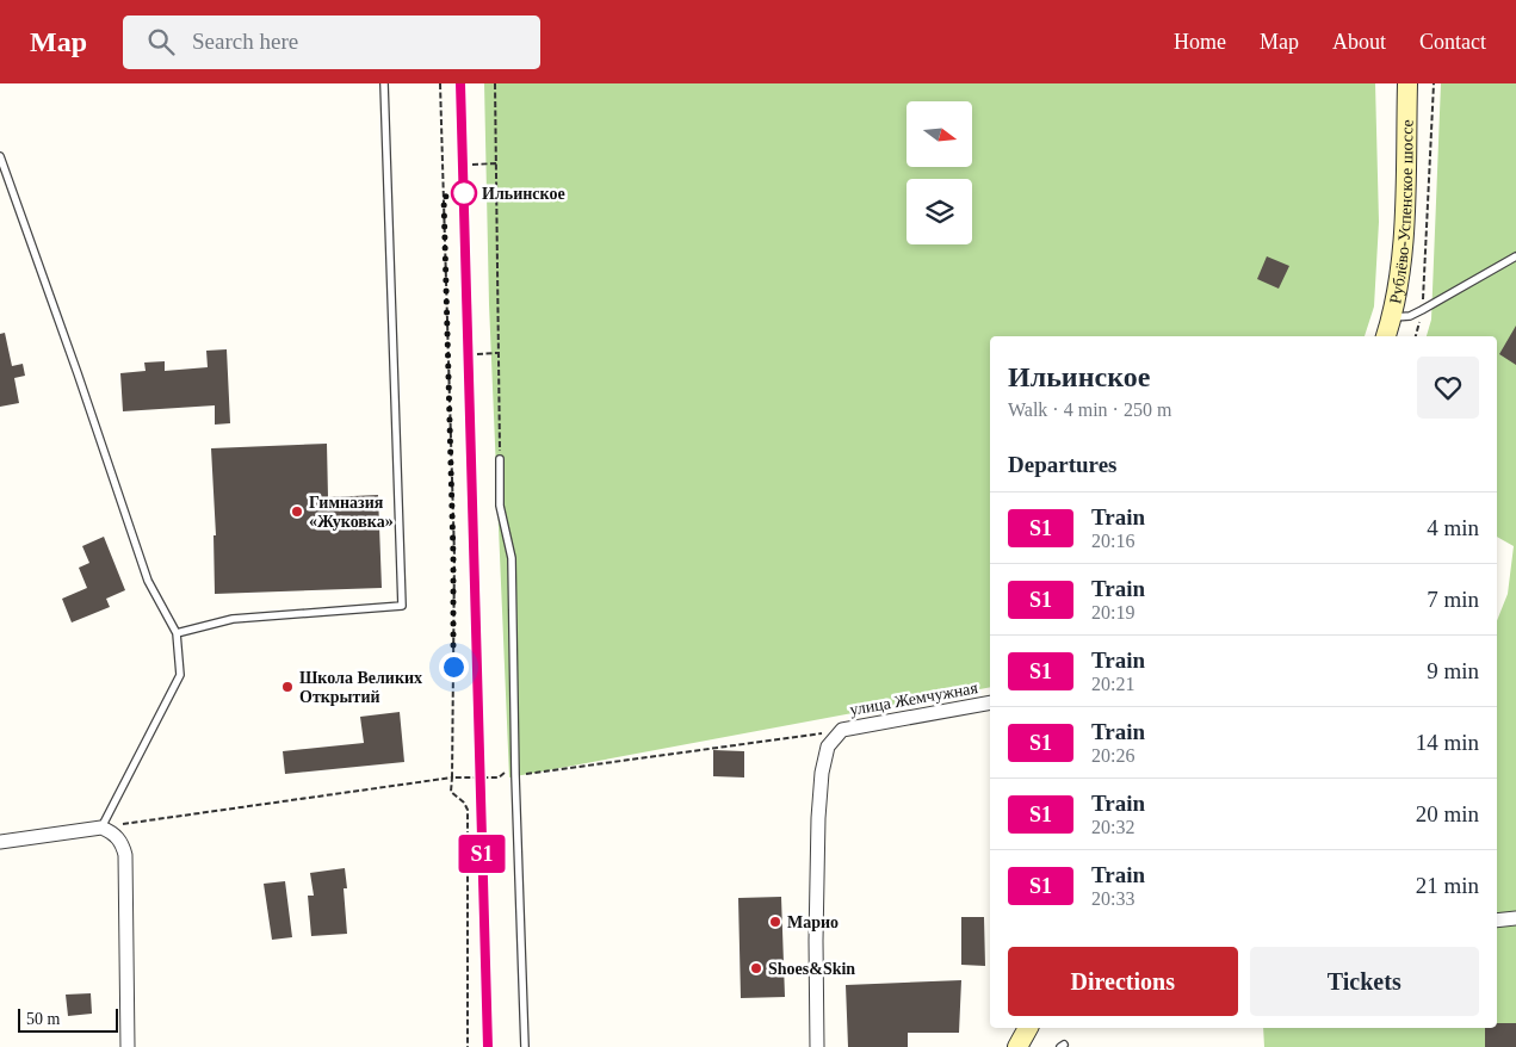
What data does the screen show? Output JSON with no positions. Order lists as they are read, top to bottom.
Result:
{
  "streets": {
    "main road": ["Рублёво-Успенское шоссе"],
    "street": ["улица Жемчужная"]
  },
  "places": [
    "Ильинское",
    "Гимназия «Жуковка»",
    "Школа Великих Открытий",
    "Марио",
    "Shoes&Skin"
  ],
  "scale_bar": "50 m",
  "north": "right",
  "page": {
    "header": "Map",
    "search": "Search here",
    "nav": [
      "Home",
      "Map",
      "About",
      "Contact"
    ],
    "on_map": "S1",
    "heading": [
      ["Ильинское", "Walk · 4 min · 250 m"],
      "Departures"
    ],
    "list": [
      {
        "mark": "S1",
        "name": "Train",
        "note": "20:16",
        "value": "4 min"
      },
      {
        "mark": "S1",
        "name": "Train",
        "note": "20:19",
        "value": "7 min"
      },
      {
        "mark": "S1",
        "name": "Train",
        "note": "20:21",
        "value": "9 min"
      },
      {
        "mark": "S1",
        "name": "Train",
        "note": "20:26",
        "value": "14 min"
      },
      {
        "mark": "S1",
        "name": "Train",
        "note": "20:32",
        "value": "20 min"
      },
      {
        "mark": "S1",
        "name": "Train",
        "note": "20:33",
        "value": "21 min"
      }
    ],
    "buttons": ["Directions", "Tickets"],
    "scale": "50 m"
  }
}
